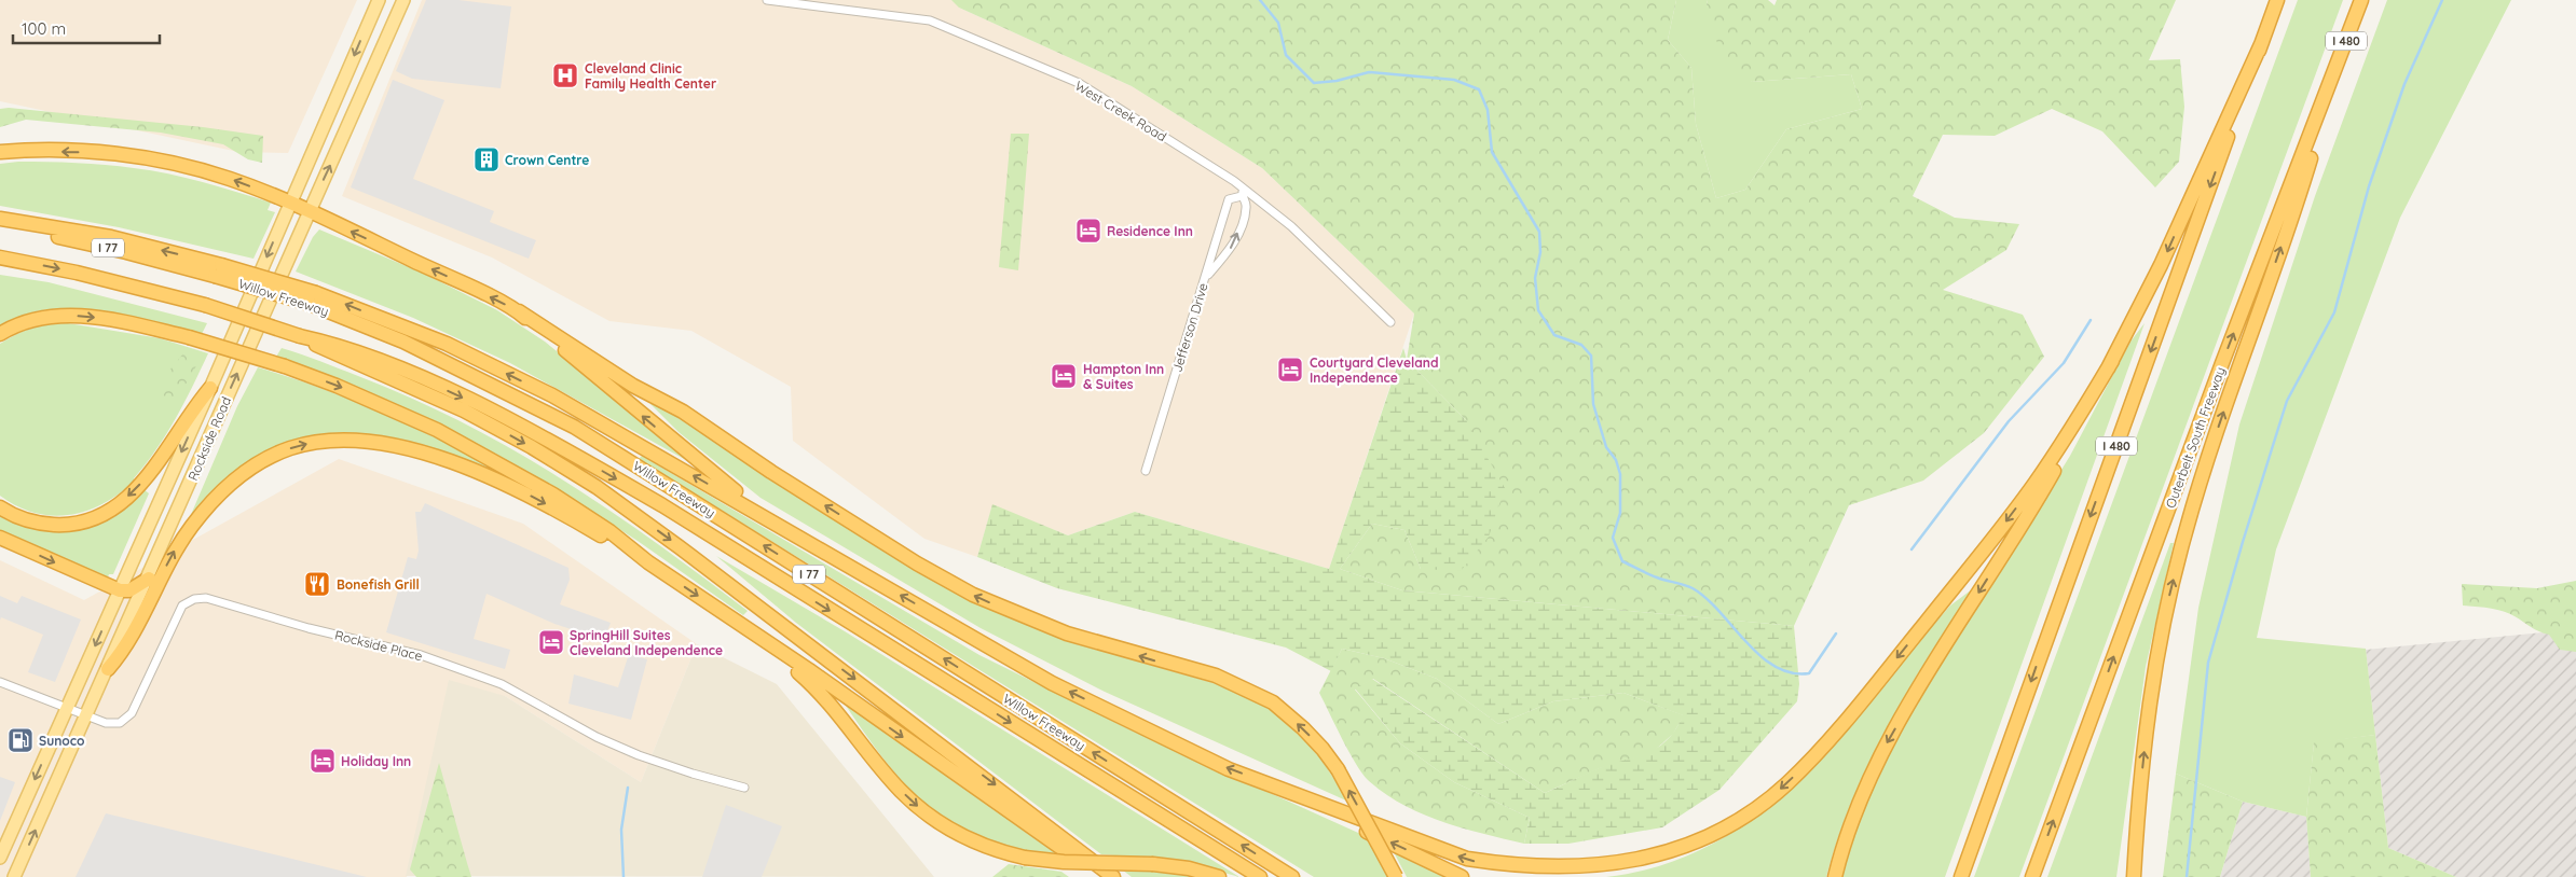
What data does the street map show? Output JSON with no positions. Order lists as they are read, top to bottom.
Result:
{
  "streets": {
    "highway": [
      "I 480",
      "I 77",
      "Willow Freeway",
      "Outerbelt South Freeway"
    ],
    "main road": ["Rockside Road"],
    "street": ["West Creek Road", "Jefferson Drive", "Rockside Place"]
  },
  "crossings": [
    ["West Creek Road", "Jefferson Drive"],
    ["Rockside Road", "Rockside Place"]
  ],
  "places": {
    "hospital": ["Cleveland Clinic Family Health Center"],
    "building": ["Crown Centre"],
    "hotel": [
      "Residence Inn",
      "Courtyard Cleveland Independence",
      "Hampton Inn & Suites",
      "SpringHill Suites Cleveland Independence",
      "Holiday Inn"
    ],
    "restaurant": ["Bonefish Grill"],
    "fuel station": ["Sunoco"]
  },
  "scale_bar": "100 m"
}
